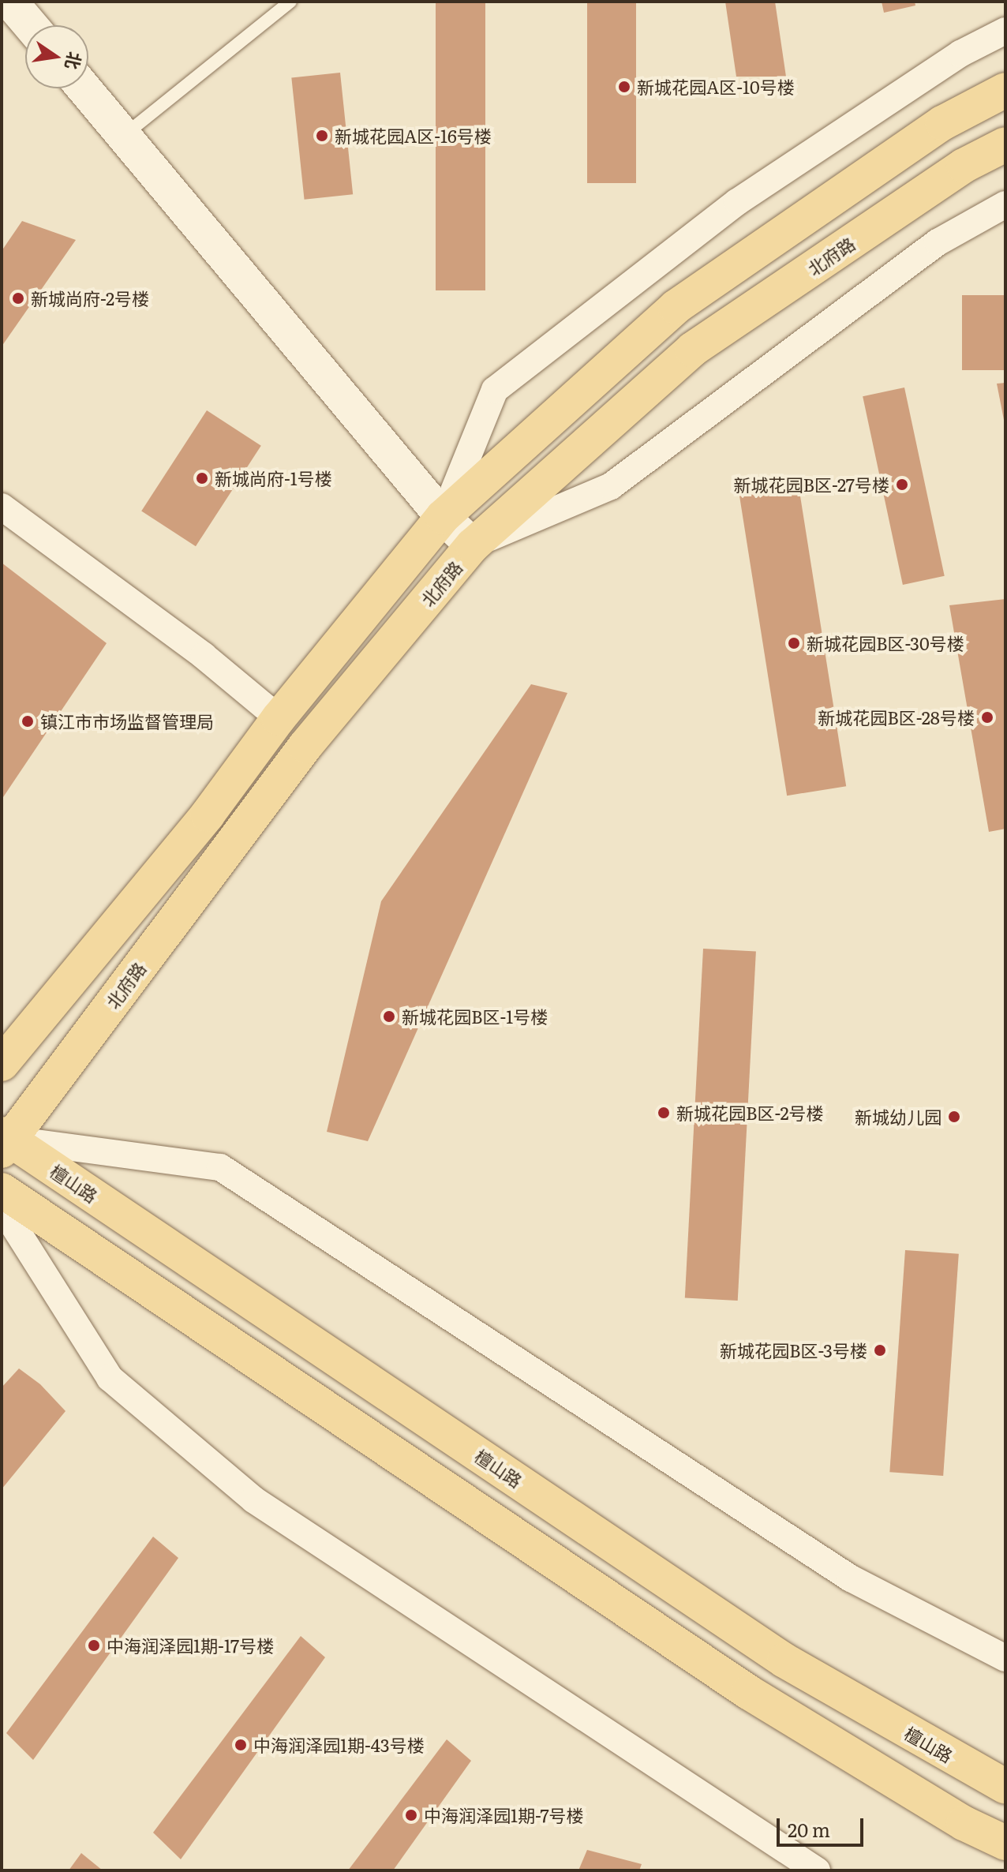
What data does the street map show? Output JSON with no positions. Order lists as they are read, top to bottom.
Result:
{
  "streets": {
    "main road": ["北府路", "檀山路"]
  },
  "crossings": [
    ["北府路", "檀山路"]
  ],
  "places": [
    "新城花园A区-10号楼",
    "新城花园A区-16号楼",
    "新城尚府-2号楼",
    "新城尚府-1号楼",
    "新城花园B区-27号楼",
    "新城花园B区-30号楼",
    "新城花园B区-28号楼",
    "镇江市市场监督管理局",
    "新城花园B区-1号楼",
    "新城花园B区-2号楼",
    "新城幼儿园",
    "新城花园B区-3号楼",
    "中海润泽园1期-17号楼",
    "中海润泽园1期-43号楼",
    "中海润泽园1期-7号楼"
  ],
  "scale_bar": "20 m",
  "north": "right"
}
